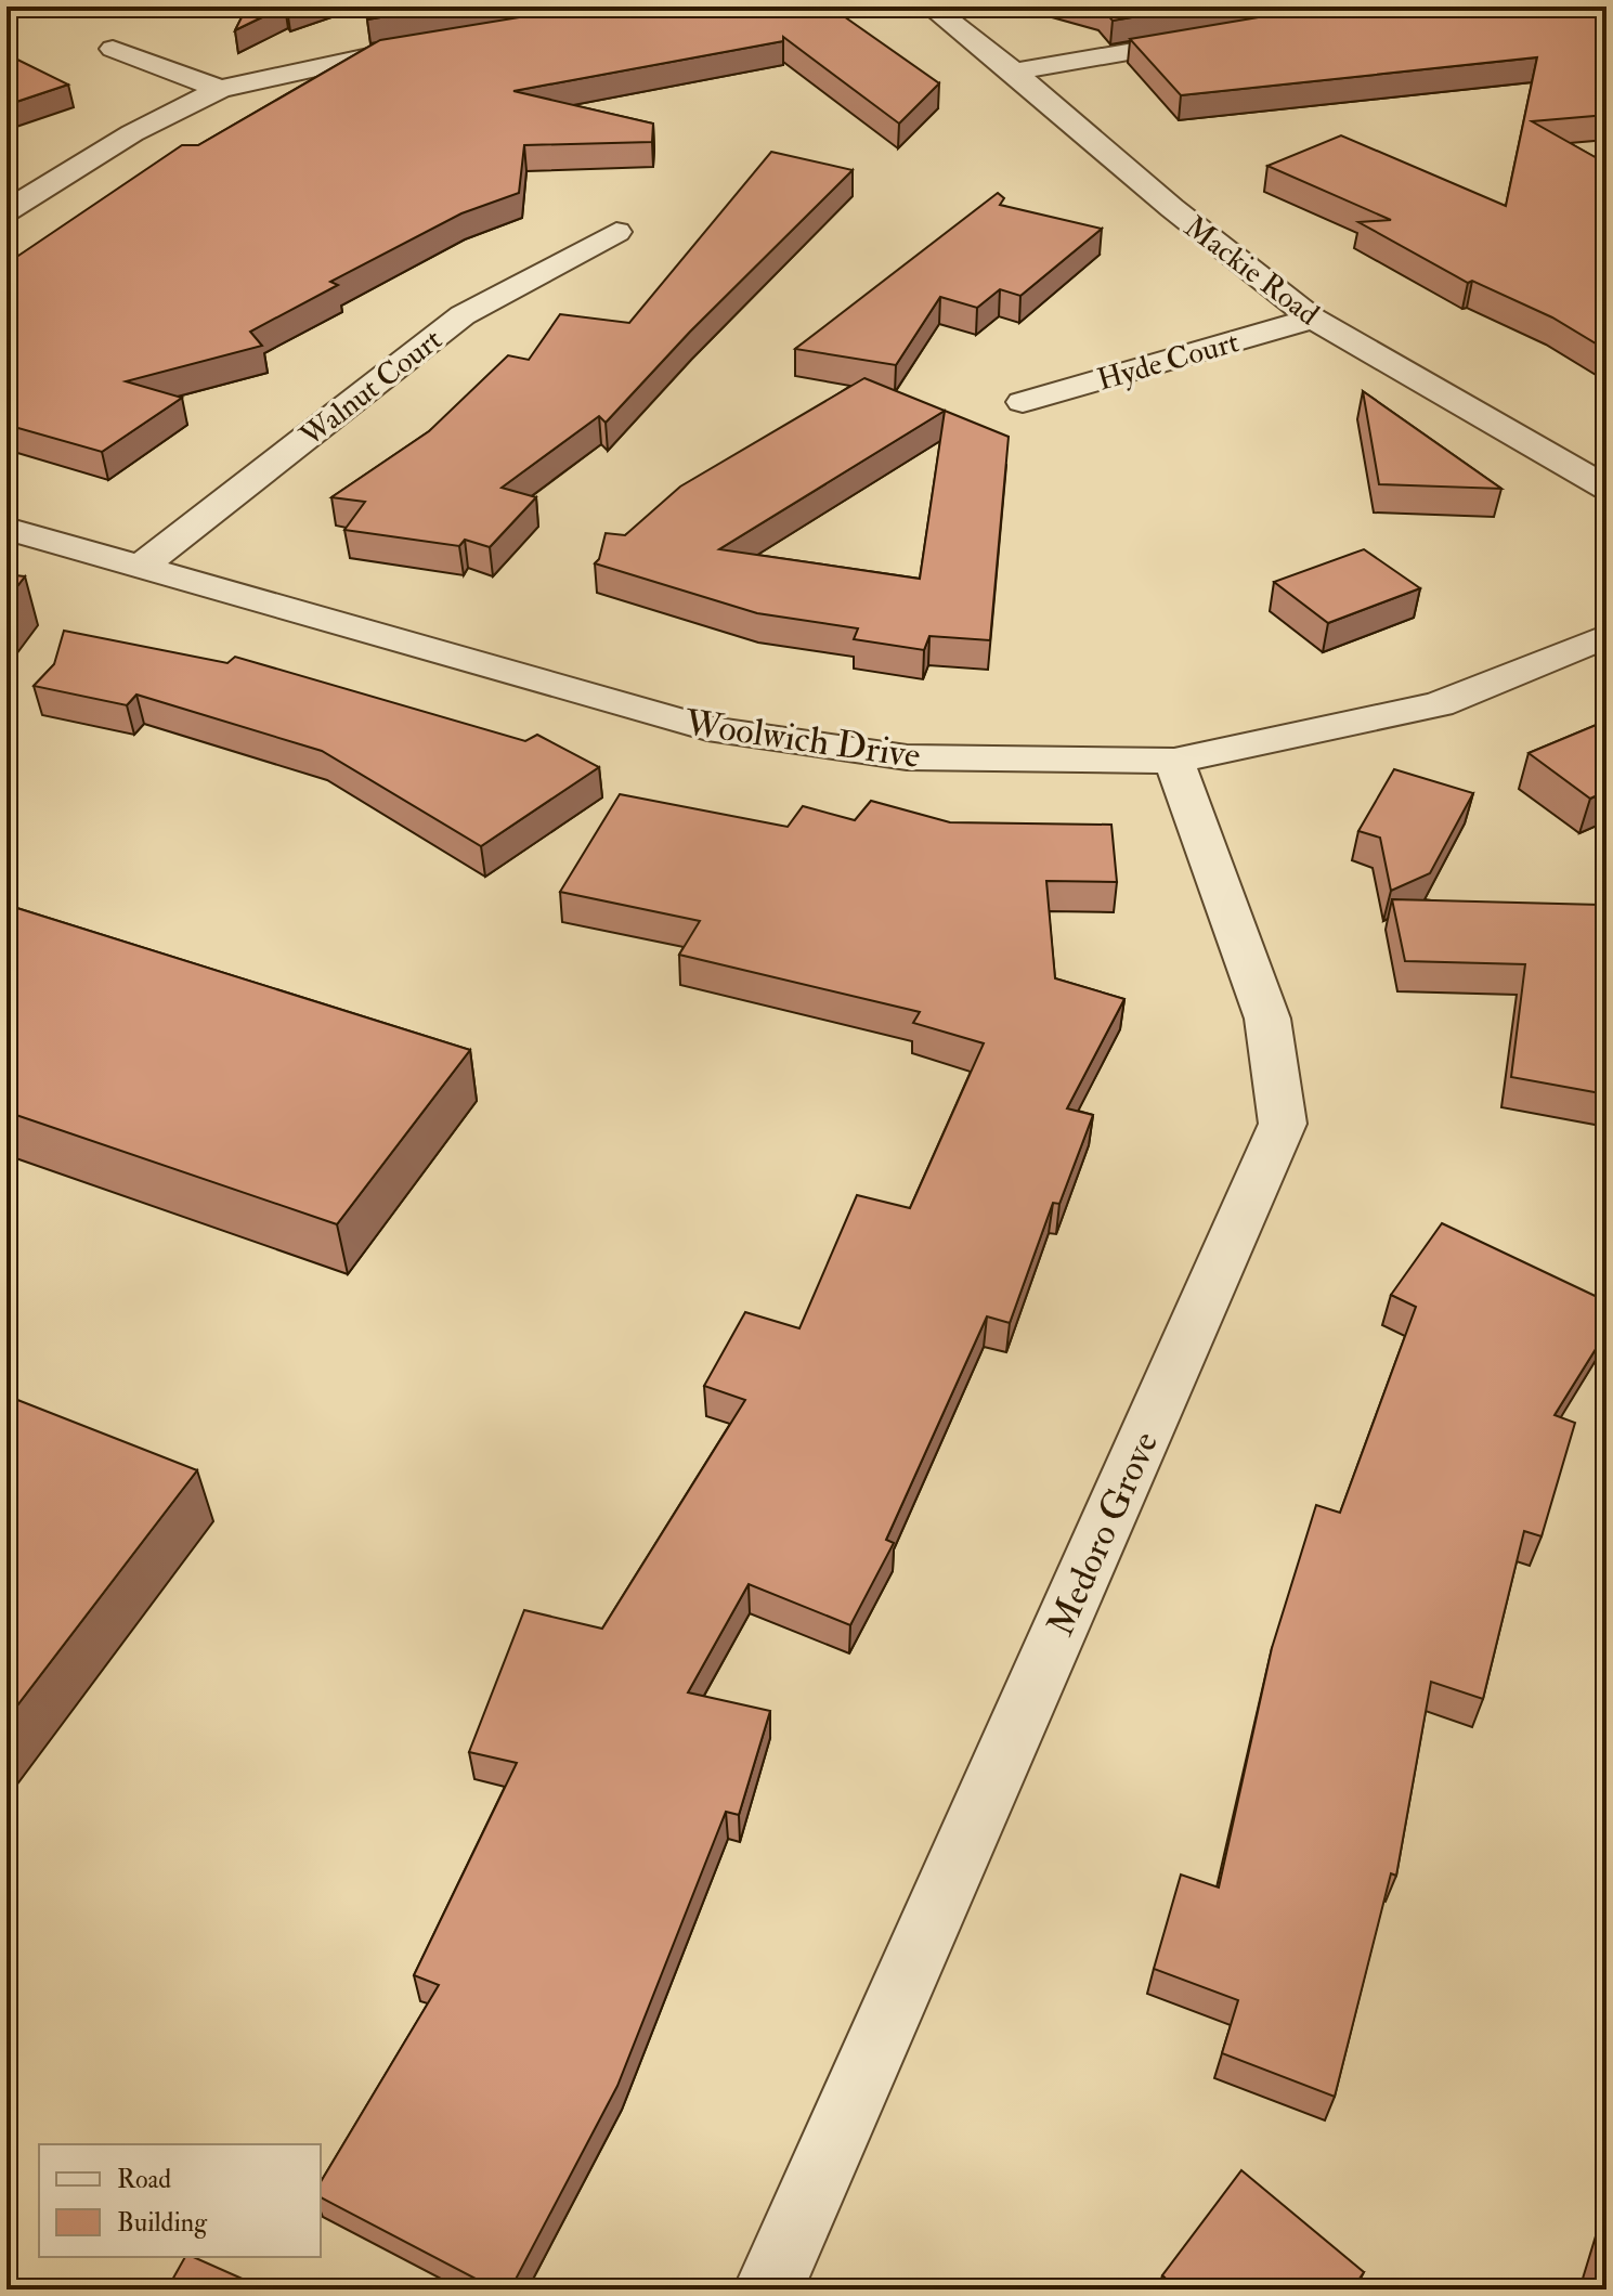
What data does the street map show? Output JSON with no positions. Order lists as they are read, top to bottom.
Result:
{
  "streets": {
    "street": [
      "Mackie Road",
      "Hyde Court",
      "Walnut Court",
      "Woolwich Drive",
      "Medoro Grove"
    ]
  },
  "crossings": [
    ["Mackie Road", "Hyde Court"],
    ["Walnut Court", "Woolwich Drive"],
    ["Woolwich Drive", "Medoro Grove"]
  ],
  "legend": ["Road", "Building"]
}
